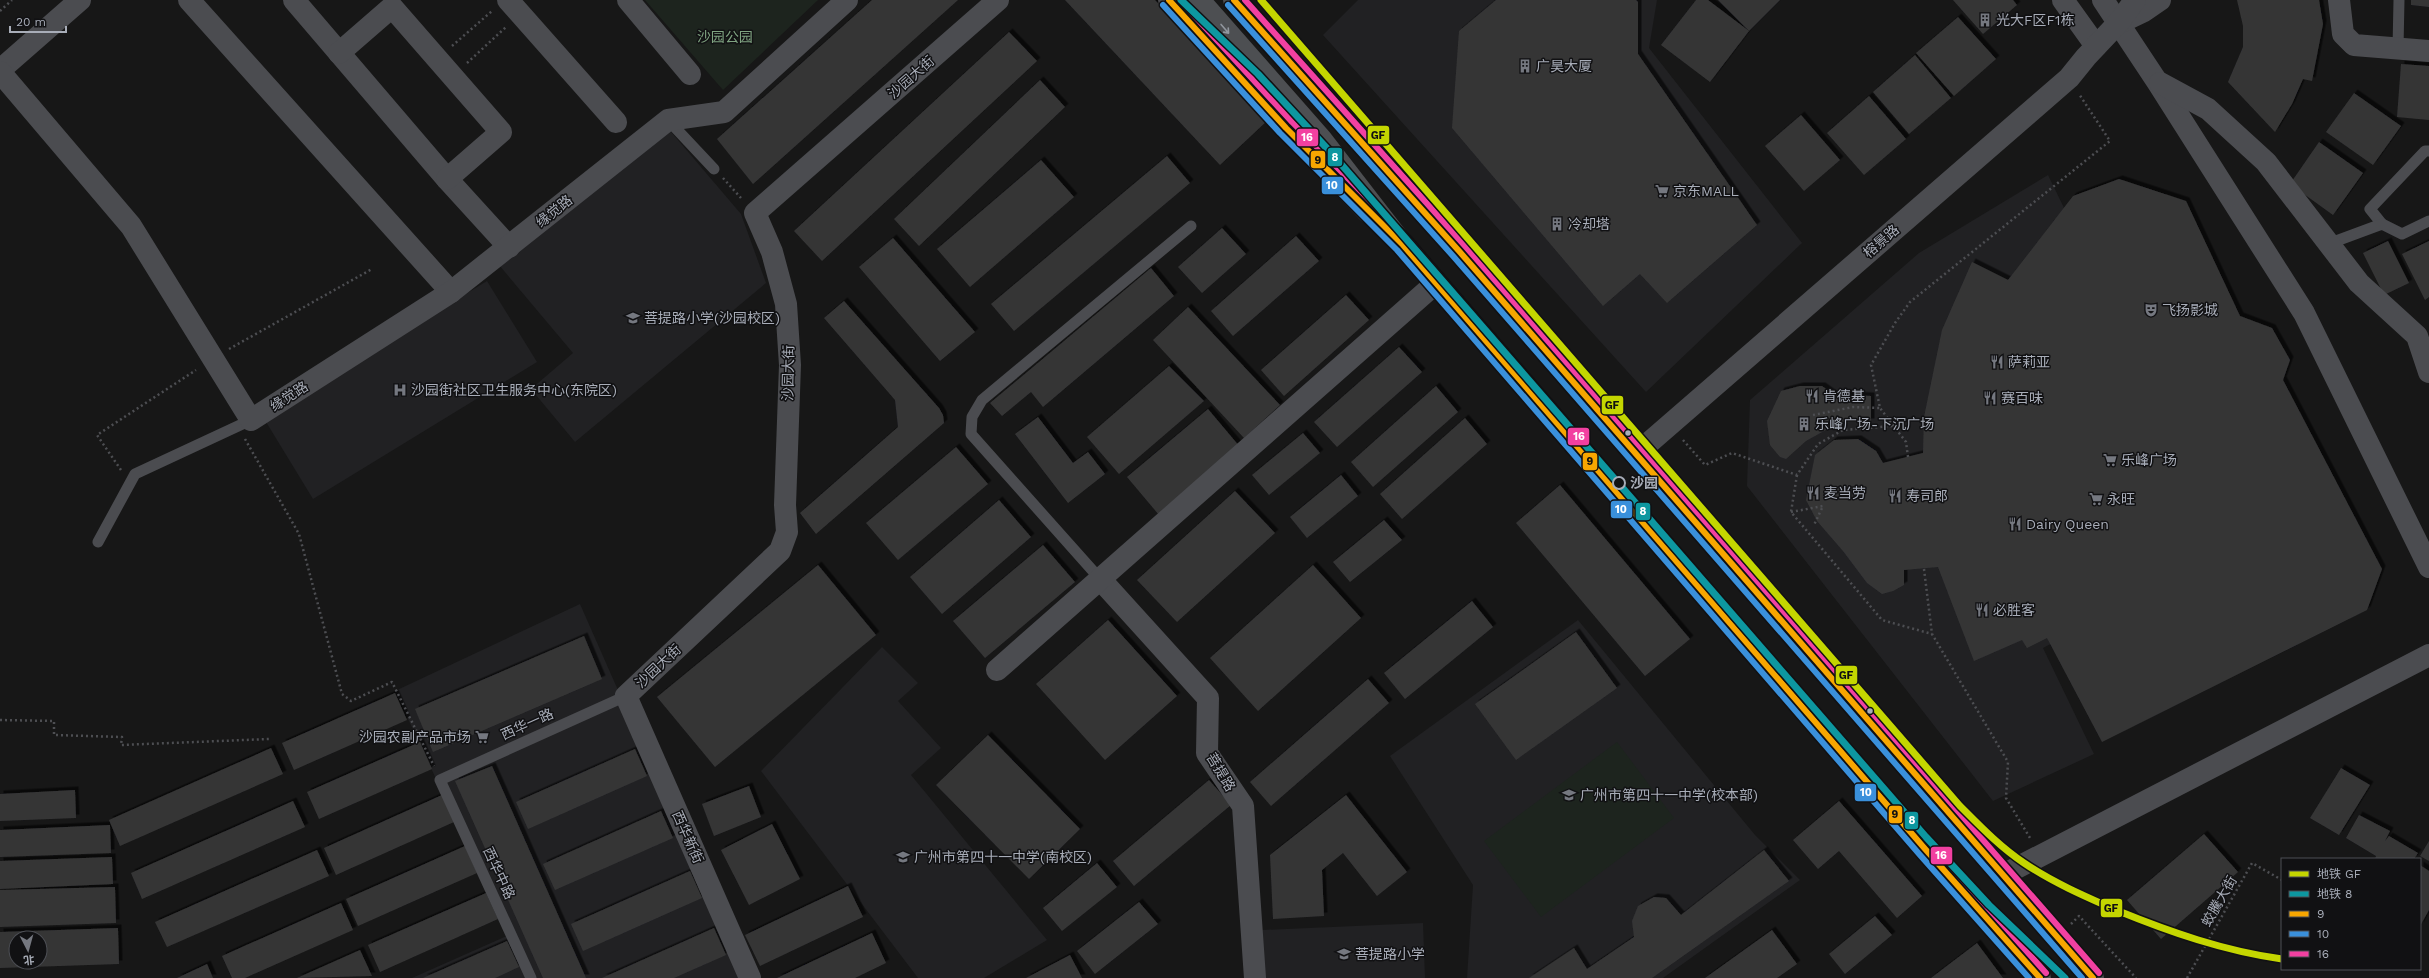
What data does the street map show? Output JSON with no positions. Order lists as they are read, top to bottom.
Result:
{
  "streets": {
    "street": [
      "沙园大街",
      "缘觉路",
      "榕景路",
      "菩提路",
      "西华新街"
    ],
    "lane": ["西华一路", "西华中路"],
    "path": ["蛟騰大街"]
  },
  "crossings": [
    ["沙园大街", "西华一路"],
    ["沙园大街", "西华新街"],
    ["西华一路", "西华新街"],
    ["西华一路", "西华中路"]
  ],
  "parks": ["沙园公园"],
  "places": {
    "building": [
      "光大F区F1栋",
      "广昊大厦",
      "冷却塔",
      "乐峰广场-下沉广场"
    ],
    "supermarket": [
      "京东MALL",
      "乐峰广场",
      "永旺",
      "沙园农副产品市场"
    ],
    "theatre": ["飞扬影城"],
    "school or university": [
      "菩提路小学(沙园校区)",
      "广州市第四十一中学(校本部)",
      "广州市第四十一中学(南校区)",
      "菩提路小学"
    ],
    "restaurant": [
      "萨莉亚",
      "肯德基",
      "赛百味",
      "麦当劳",
      "寿司郎",
      "Dairy Queen",
      "必胜客"
    ],
    "hospital": ["沙园街社区卫生服务中心(东院区)"],
    "other": ["沙园"]
  },
  "lines": [
    "metro line GF",
    "metro line 8",
    "transit line 9",
    "transit line 16",
    "transit line 10"
  ],
  "legend": [
    "地铁 GF",
    "地铁 8",
    "9",
    "10",
    "16"
  ],
  "scale_bar": "20 m",
  "north": "bottom"
}
